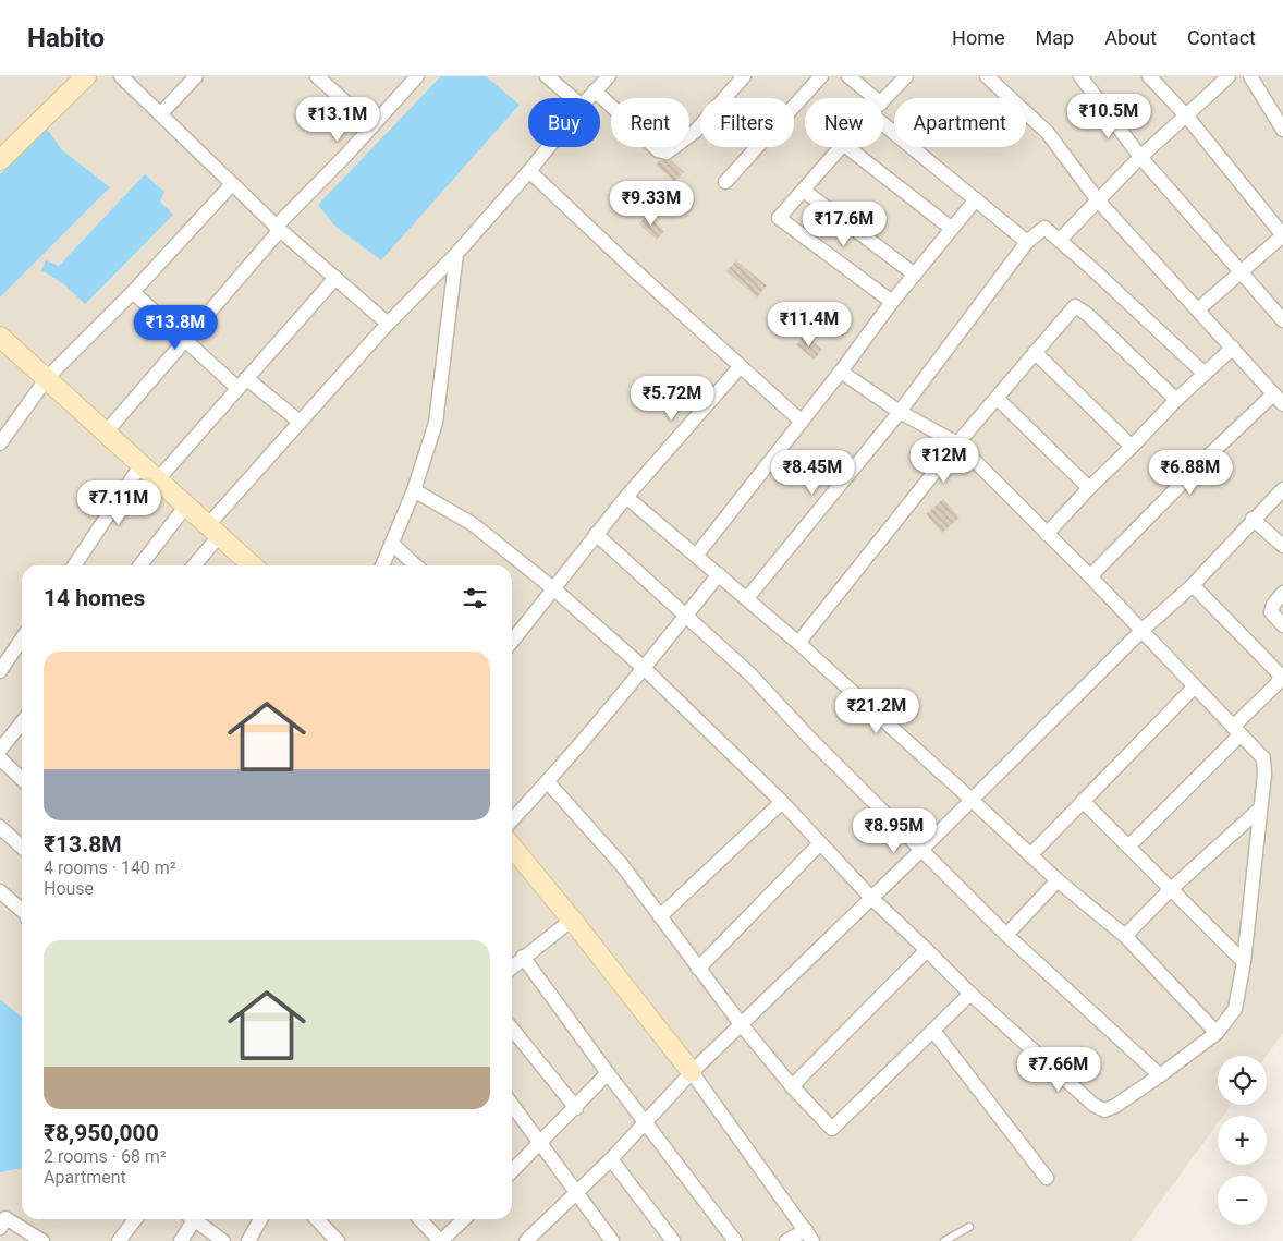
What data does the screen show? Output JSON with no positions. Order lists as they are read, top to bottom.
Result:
{
  "page": {
    "header": "Habito",
    "nav": [
      "Home",
      "Map",
      "About",
      "Contact"
    ],
    "price": [
      "₹10.5M",
      "₹13.1M",
      "₹9.33M",
      "₹17.6M",
      "₹11.4M",
      "₹13.8M",
      "₹5.72M",
      "₹12M",
      "₹8.45M",
      "₹6.88M",
      "₹7.11M",
      "₹21.2M",
      "₹8.95M",
      "₹7.66M"
    ],
    "chip": [
      "Buy",
      "Rent",
      "Filters",
      "New",
      "Apartment"
    ],
    "heading": "14 homes",
    "list": [
      {
        "name": "₹13.8M",
        "note": "4 rooms · 140 m² · House"
      },
      {
        "name": "₹8,950,000",
        "note": "2 rooms · 68 m² · Apartment"
      }
    ],
    "map_buttons": ["+", "−"]
  }
}
